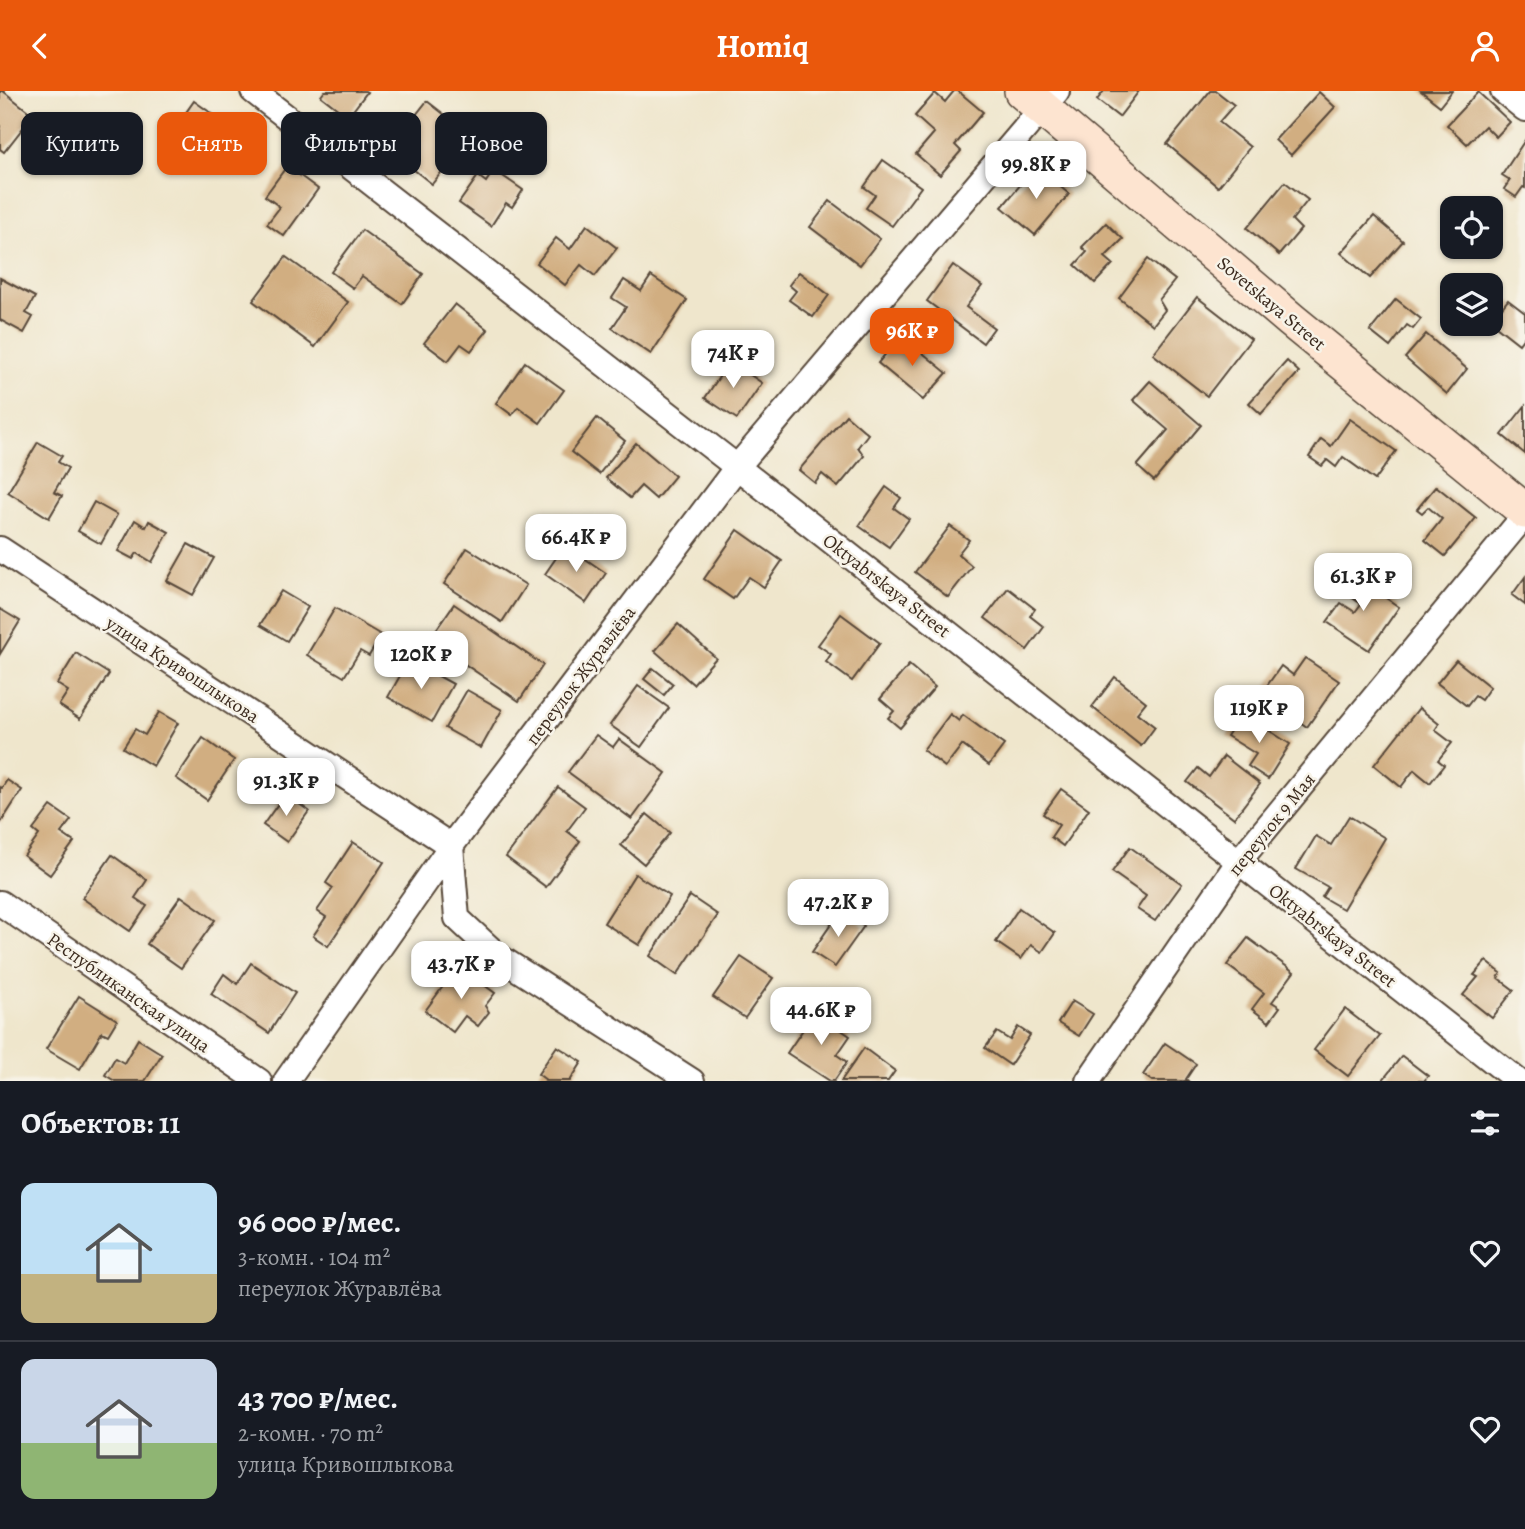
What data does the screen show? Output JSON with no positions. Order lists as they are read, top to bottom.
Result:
{
  "streets": {
    "main road": ["Sovetskaya Street"],
    "street": [
      "Oktyabrskaya Street",
      "улица Кривошлыкова",
      "переулок Журавлёва",
      "переулок 9 Мая",
      "Республиканская улица"
    ]
  },
  "crossings": [
    ["Sovetskaya Street", "переулок Журавлёва"],
    ["Sovetskaya Street", "переулок 9 Мая"],
    ["Oktyabrskaya Street", "переулок Журавлёва"],
    ["Oktyabrskaya Street", "переулок 9 Мая"],
    ["улица Кривошлыкова", "переулок Журавлёва"]
  ],
  "page": {
    "header": "Homiq",
    "chip": [
      "Купить",
      "Снять",
      "Фильтры",
      "Новое"
    ],
    "price": [
      "99.8K ₽",
      "96K ₽",
      "74K ₽",
      "66.4K ₽",
      "61.3K ₽",
      "120K ₽",
      "119K ₽",
      "91.3K ₽",
      "47.2K ₽",
      "43.7K ₽",
      "44.6K ₽"
    ],
    "heading": "Объектов: 11",
    "list": [
      {
        "name": "96 000 ₽/мес.",
        "note": "3-комн. · 104 m² · переулок Журавлёва"
      },
      {
        "name": "43 700 ₽/мес.",
        "note": "2-комн. · 70 m² · улица Кривошлыкова"
      }
    ]
  }
}
